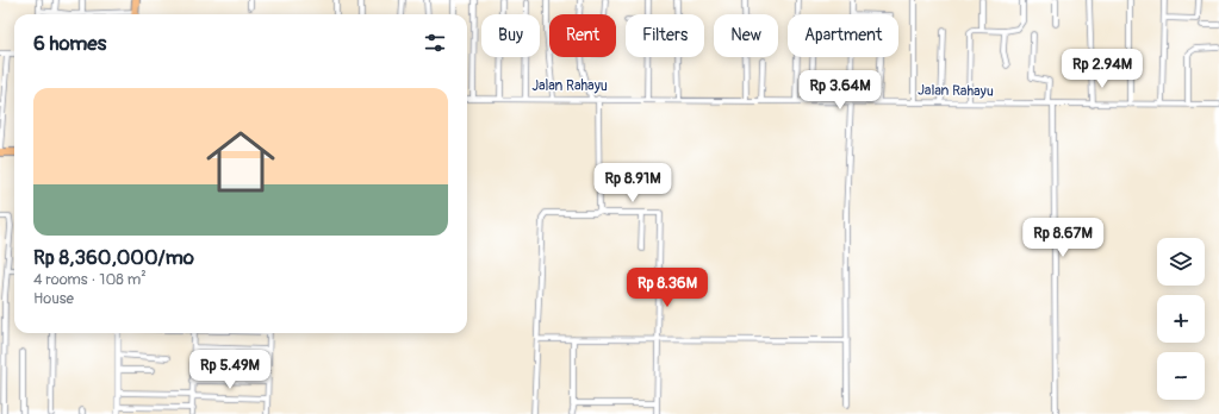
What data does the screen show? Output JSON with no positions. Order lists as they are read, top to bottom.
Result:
{
  "streets": {
    "street": ["Jalan Rahayu"]
  },
  "page": {
    "chip": [
      "Buy",
      "Rent",
      "Filters",
      "New",
      "Apartment"
    ],
    "heading": "6 homes",
    "price": [
      "Rp 2.94M",
      "Rp 3.64M",
      "Rp 8.91M",
      "Rp 8.67M",
      "Rp 8.36M",
      "Rp 5.49M"
    ],
    "list": [
      {
        "name": "Rp 8,360,000/mo",
        "note": "4 rooms · 108 m² · House"
      }
    ],
    "map_buttons": ["+", "−"]
  }
}
